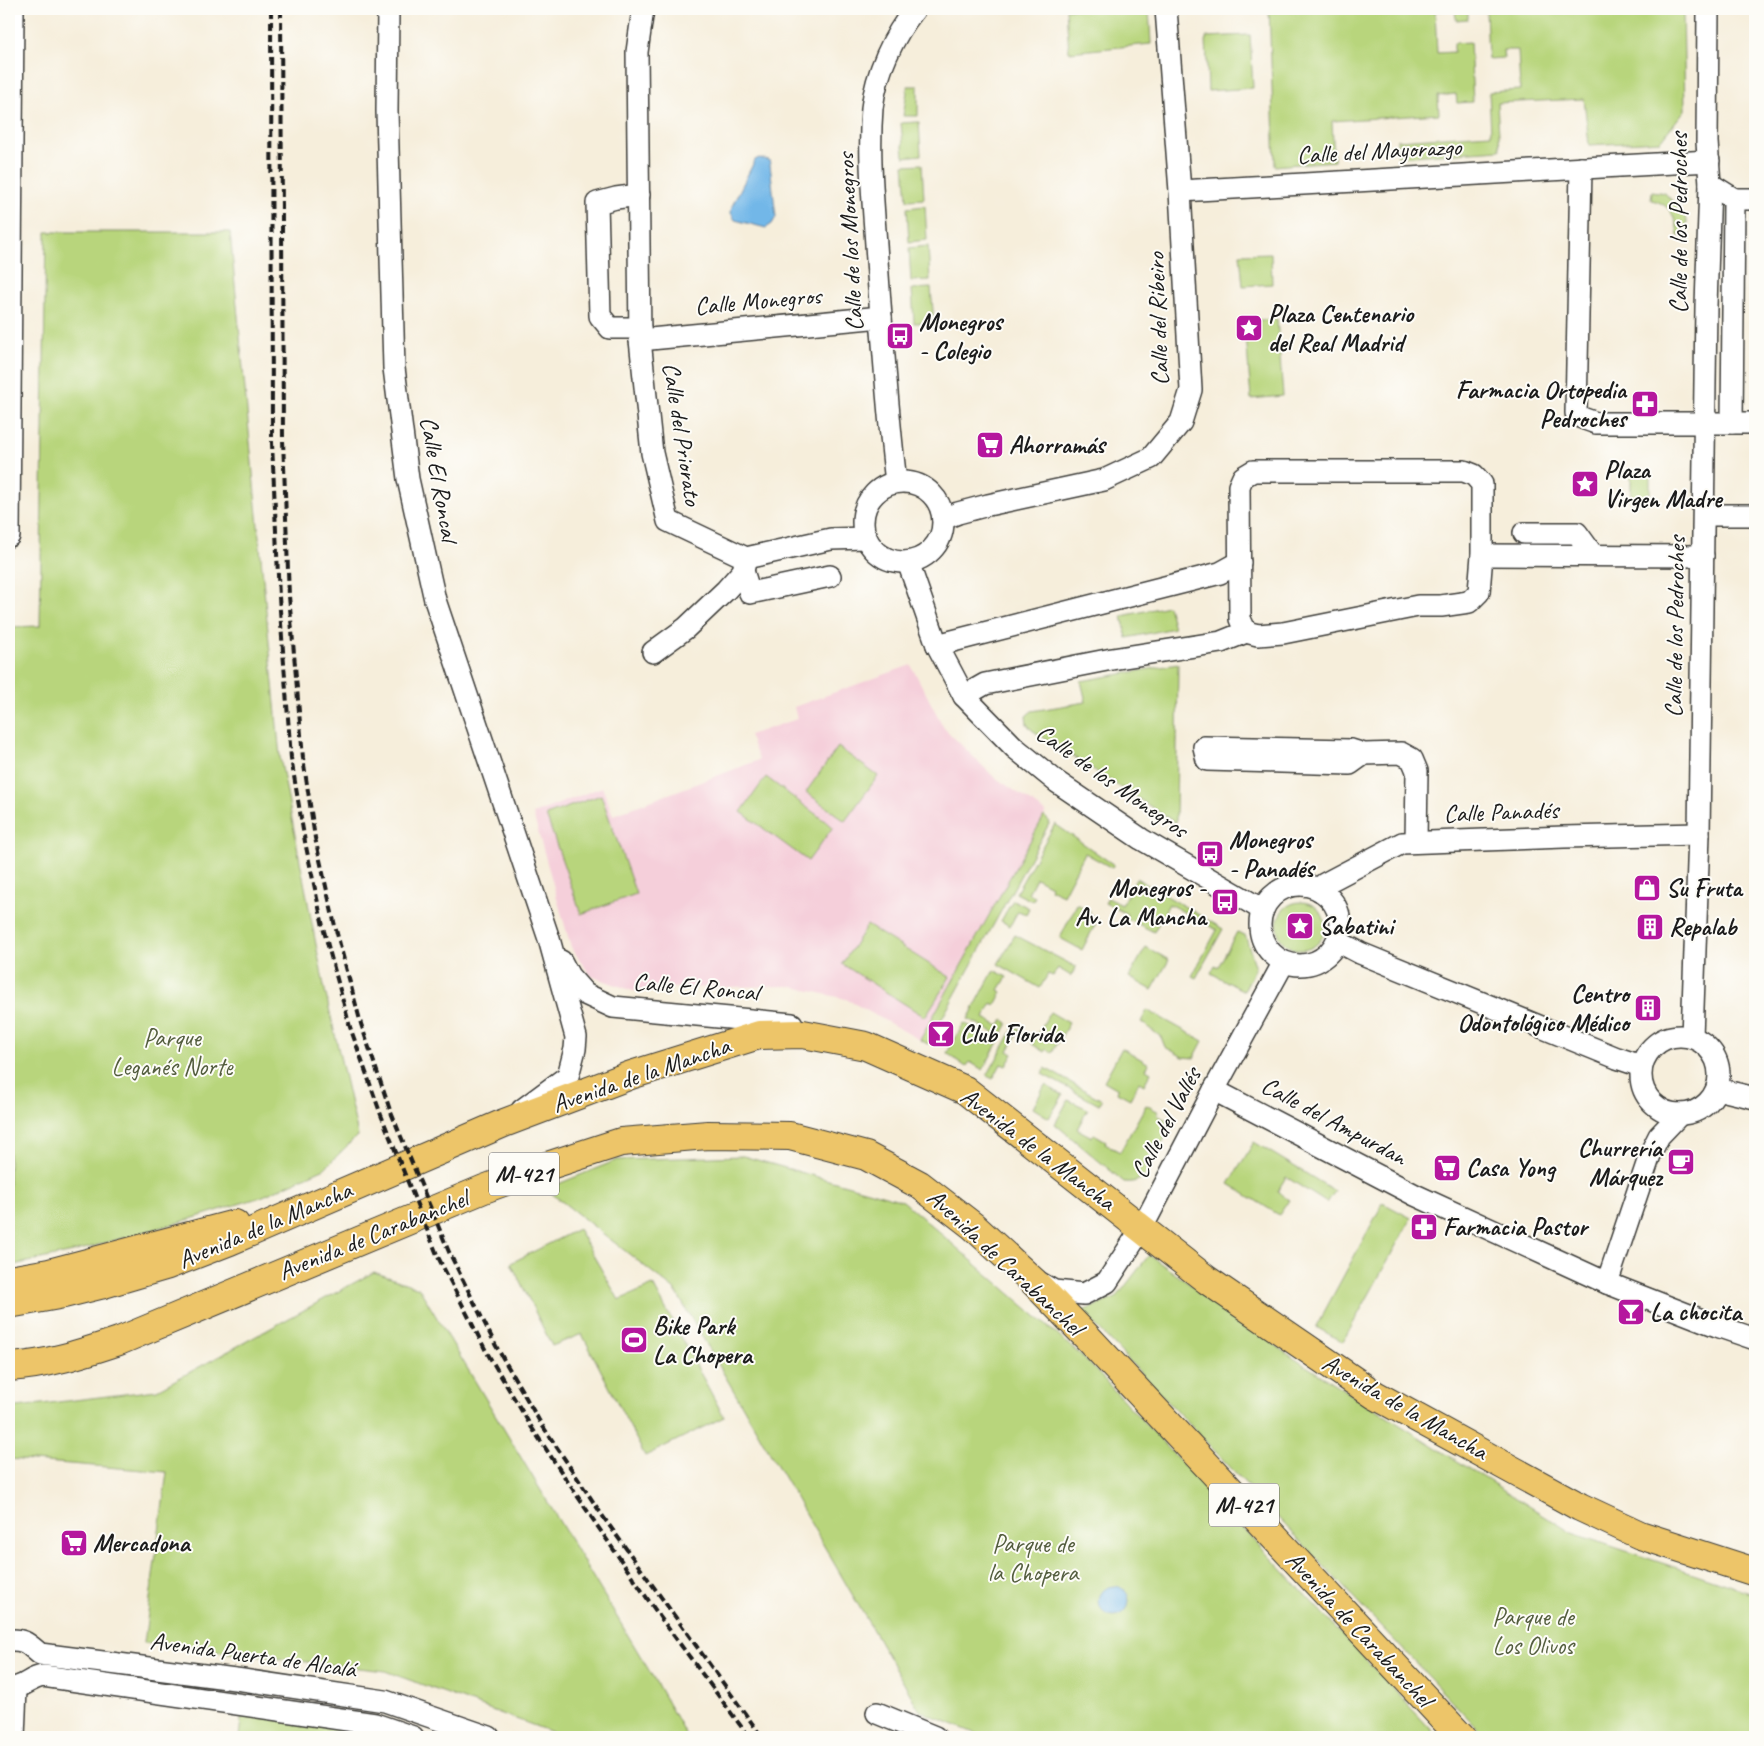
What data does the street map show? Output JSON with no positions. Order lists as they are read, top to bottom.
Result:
{
  "streets": {
    "main road": ["Avenida de la Mancha", "M-421", "Avenida de Carabanchel"],
    "street": [
      "Calle del Mayorazgo",
      "Calle de los Pedroches",
      "Calle de los Monegros",
      "Calle Monegros",
      "Calle del Ribeiro",
      "Calle del Priorato",
      "Calle El Roncal",
      "Calle Panadés",
      "Calle del Ampurdan",
      "Calle del Vallés",
      "Avenida Puerta de Alcalá"
    ]
  },
  "crossings": [
    ["Calle del Mayorazgo", "Calle de los Pedroches"],
    ["Calle del Mayorazgo", "Calle del Ribeiro"],
    ["Calle de los Pedroches", "Calle Panadés"],
    ["Calle de los Monegros", "Calle Monegros"],
    ["Calle de los Monegros", "Calle del Ribeiro"],
    ["Calle de los Monegros", "Calle Panadés"],
    ["Calle de los Monegros", "Calle del Vallés"],
    ["Calle Monegros", "Calle del Priorato"],
    ["Calle El Roncal", "Avenida de la Mancha"],
    ["Calle Panadés", "Calle del Vallés"],
    ["Avenida de la Mancha", "Calle del Vallés"],
    ["Calle del Ampurdan", "Calle del Vallés"],
    ["Calle del Vallés", "Avenida de Carabanchel"]
  ],
  "parks": ["Parque Leganés Norte", "Parque de la Chopera", "Parque de Los Olivos"],
  "places": {
    "place": ["Plaza Centenario del Real Madrid", "Plaza Virgen Madre", "Sabatini"],
    "bus stop": ["Monegros - Colegio", "Monegros - Panadés", "Monegros - Av. La Mancha"],
    "pharmacy": ["Farmacia Ortopedia Pedroches", "Farmacia Pastor"],
    "supermarket": ["Ahorramás", "Casa Yong", "Mercadona"],
    "shop": ["Su Fruta"],
    "building": ["Repalab", "Centro Odontológico Médico"],
    "bar": ["Club Florida", "La chocita"],
    "cafe": ["Churrería Márquez"],
    "sports": ["Bike Park La Chopera"]
  }
}
